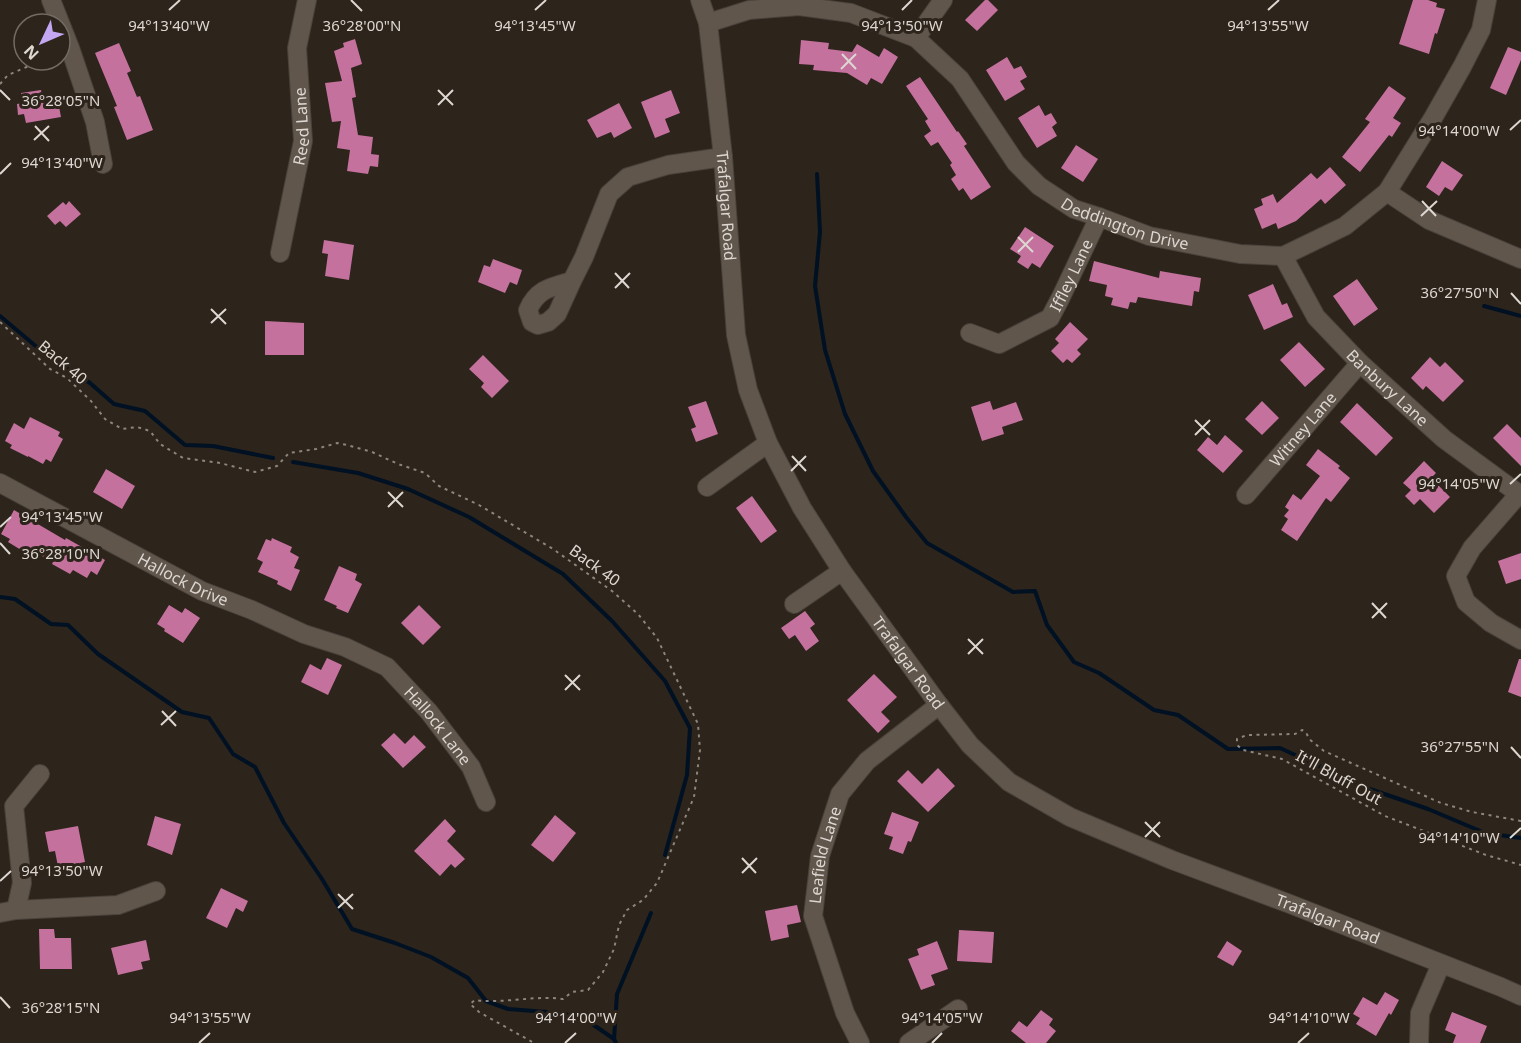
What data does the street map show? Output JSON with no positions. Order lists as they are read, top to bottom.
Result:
{
  "streets": {
    "street": [
      "Reed Lane",
      "Trafalgar Road",
      "Deddington Drive",
      "Iffley Lane",
      "Banbury Lane",
      "Witney Lane",
      "Hallock Drive",
      "Hallock Lane",
      "Leafield Lane"
    ],
    "path": ["Back 40", "It'll Bluff Out"]
  },
  "crossings": [
    ["Trafalgar Road", "Deddington Drive"],
    ["Trafalgar Road", "Leafield Lane"],
    ["Deddington Drive", "Iffley Lane"],
    ["Deddington Drive", "Banbury Lane"],
    ["Banbury Lane", "Witney Lane"],
    ["Hallock Drive", "Hallock Lane"]
  ],
  "north": "bottom left",
  "coordinates": [
    "94°13'40\"W",
    "94°13'45\"W",
    "94°13'50\"W",
    "94°13'55\"W",
    "36°28'00\"N",
    "36°28'05\"N",
    "94°14'00\"W",
    "36°27'50\"N",
    "94°14'05\"W",
    "36°28'10\"N",
    "36°27'55\"N",
    "94°14'10\"W",
    "36°28'15\"N"
  ]
}
